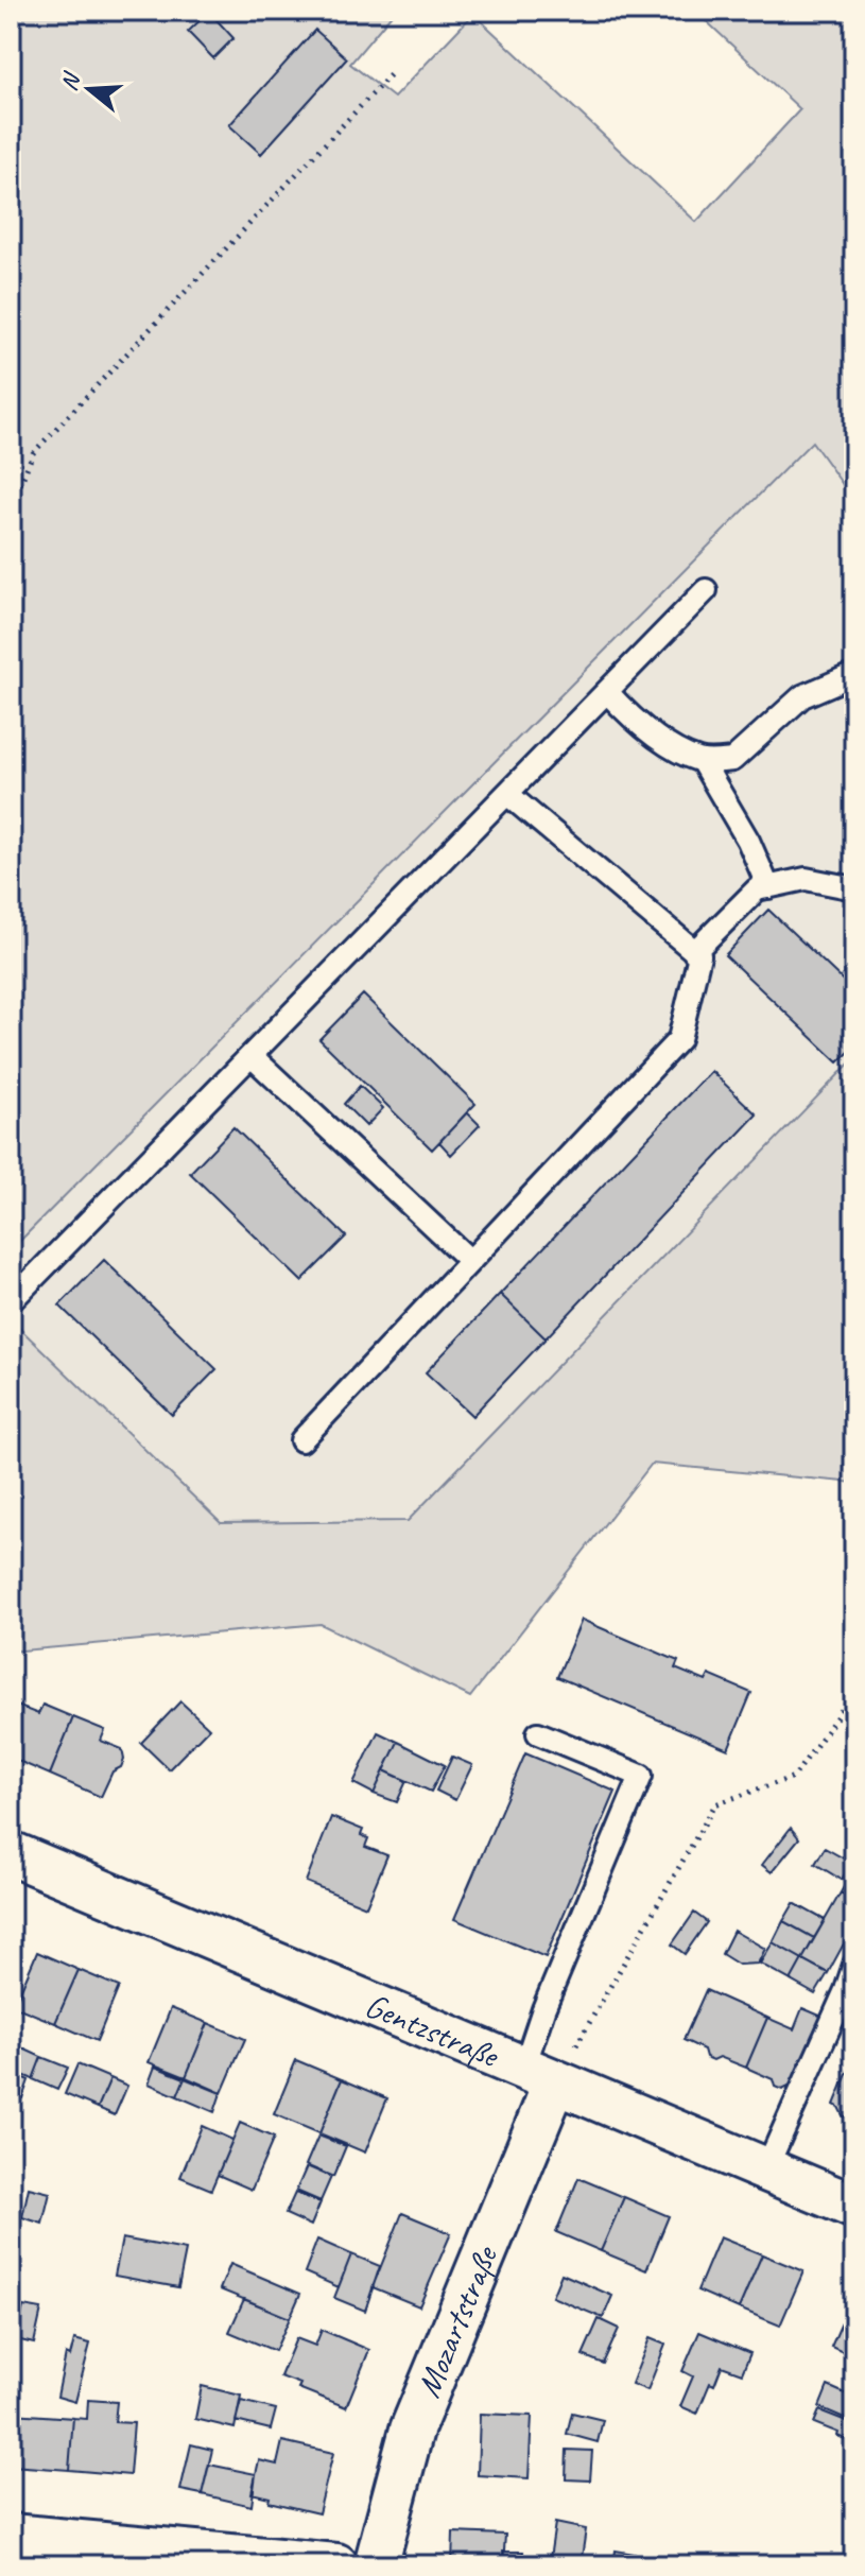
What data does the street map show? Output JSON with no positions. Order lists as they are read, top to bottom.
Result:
{
  "streets": {
    "street": ["Gentzstraße", "Mozartstraße"]
  },
  "crossings": [
    ["Gentzstraße", "Mozartstraße"]
  ],
  "north": "left"
}
